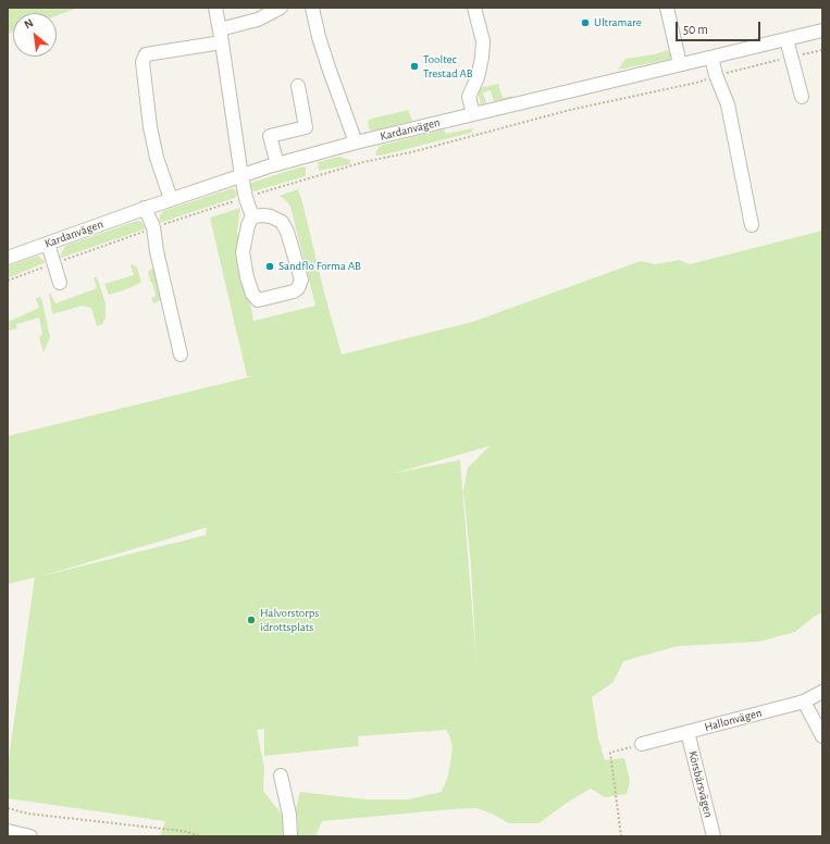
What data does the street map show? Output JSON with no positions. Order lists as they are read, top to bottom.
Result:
{
  "streets": {
    "street": ["Kardanvägen", "Hallonvägen", "Körsbärsvägen"]
  },
  "crossings": [
    ["Hallonvägen", "Körsbärsvägen"]
  ],
  "places": [
    "Ultramare",
    "Tooltec Trestad AB",
    "Sandflo Forma AB",
    "Halvorstorps idrottsplats"
  ],
  "scale_bar": "50 m",
  "north": "top left"
}
